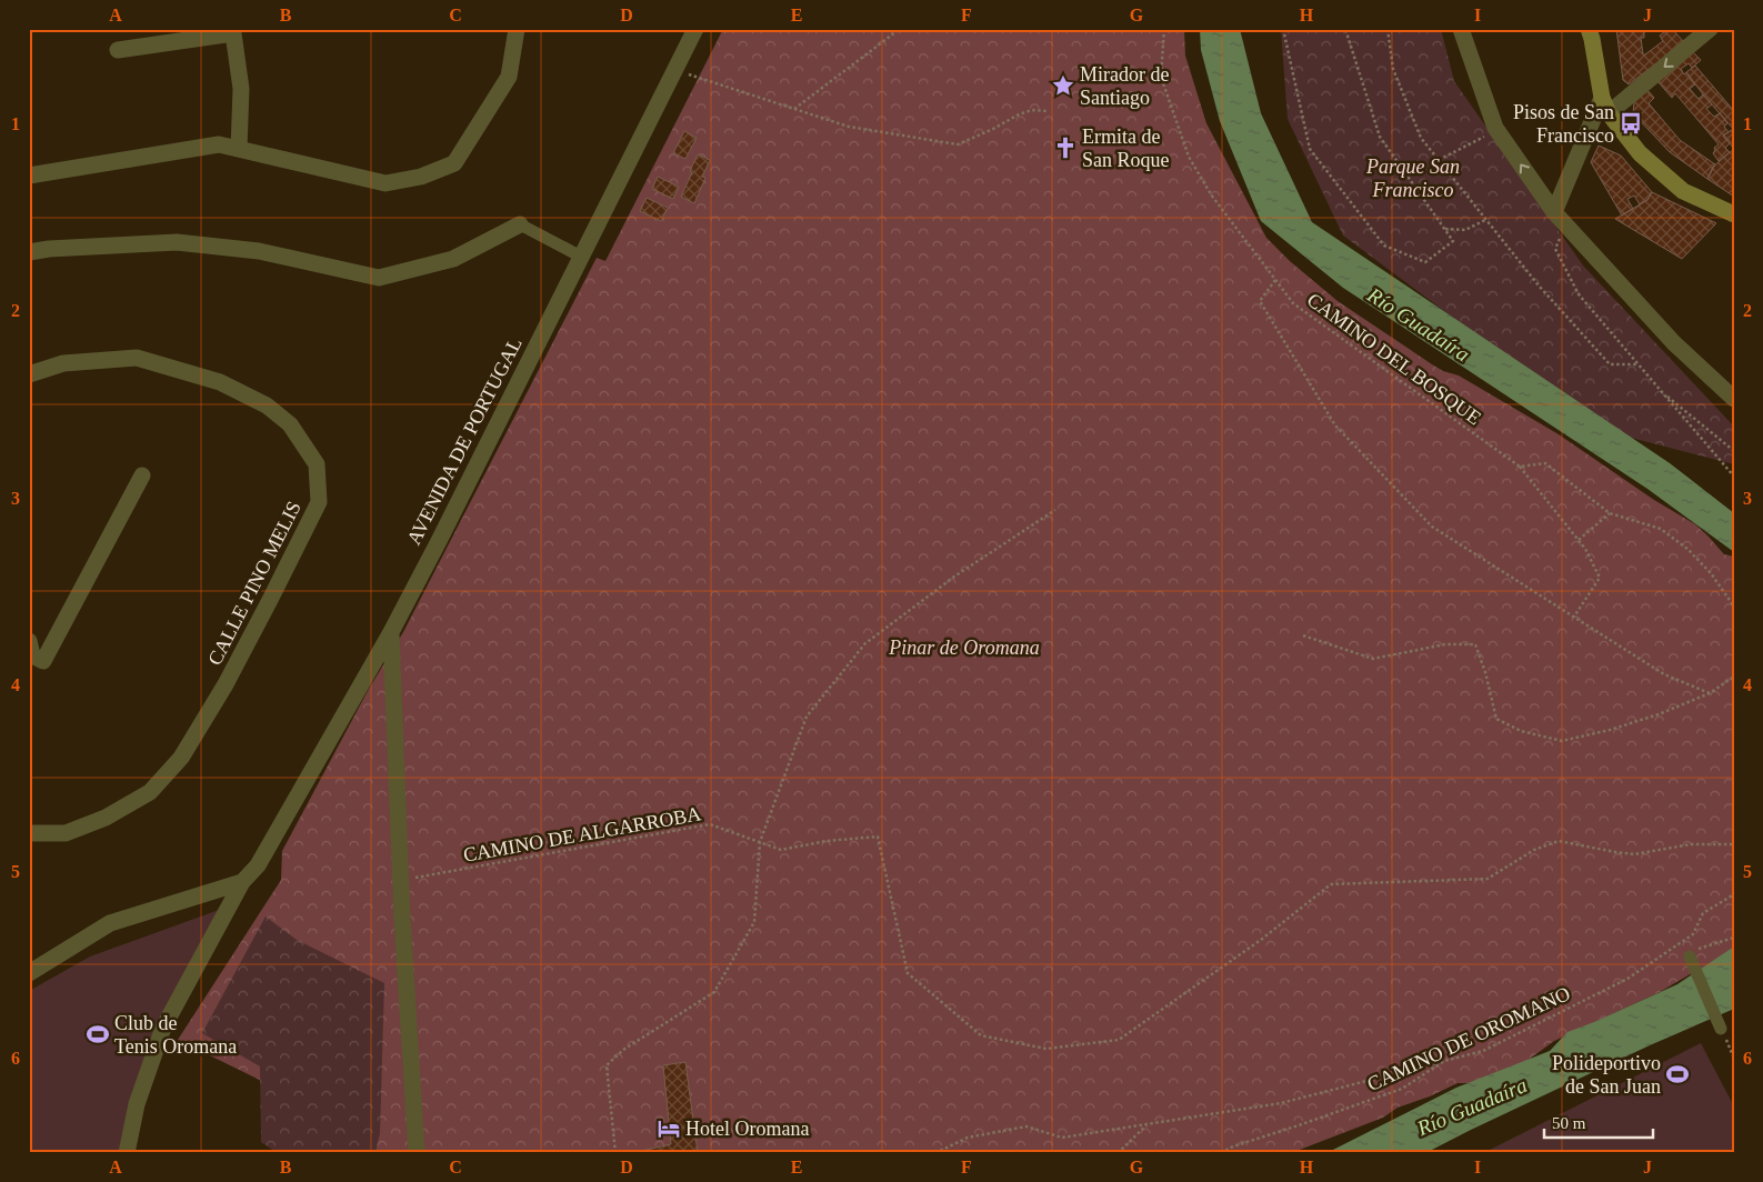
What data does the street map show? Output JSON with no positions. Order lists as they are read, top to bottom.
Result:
{
  "streets": {
    "street": ["AVENIDA DE PORTUGAL", "CALLE PINO MELIS"],
    "path": ["CAMINO DEL BOSQUE", "CAMINO DE ALGARROBA", "CAMINO DE OROMANO"]
  },
  "water": ["Río Guadaíra"],
  "parks": ["Parque San Francisco", "Pinar de Oromana"],
  "places": {
    "place": ["Mirador de Santiago"],
    "bus stop": ["Pisos de San Francisco"],
    "church": ["Ermita de San Roque"],
    "sports": ["Club de Tenis Oromana", "Polideportivo de San Juan"],
    "hotel": ["Hotel Oromana"]
  },
  "scale_bar": "50 m",
  "grid": {
    "columns": [
      "A",
      "B",
      "C",
      "D",
      "E",
      "F",
      "G",
      "H",
      "I",
      "J"
    ],
    "rows": [
      "1",
      "2",
      "3",
      "4",
      "5",
      "6"
    ]
  }
}
